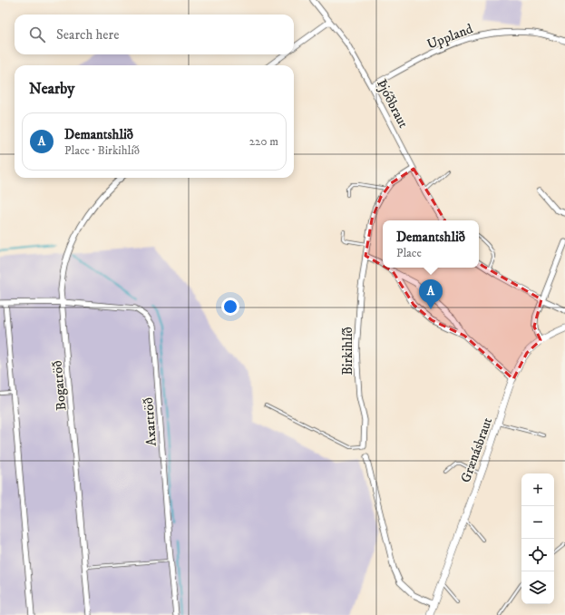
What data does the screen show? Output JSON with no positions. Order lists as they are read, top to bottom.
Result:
{
  "streets": {
    "street": [
      "Uppland",
      "Þjóðbraut",
      "Birkihlíð",
      "Bogatröð",
      "Axartröð",
      "Grænásbraut"
    ]
  },
  "crossings": [
    ["Uppland", "Þjóðbraut"],
    ["Þjóðbraut", "Birkihlíð"],
    ["Bogatröð", "Axartröð"]
  ],
  "page": {
    "search": "Search here",
    "heading": "Nearby",
    "list": [
      {
        "mark": "A",
        "name": "Demantshlið",
        "note": "Place · Birkihlíð",
        "value": "220 m"
      }
    ],
    "popup": ["Demantshlið", "Place"],
    "pins": "A",
    "map_buttons": ["+", "−"]
  }
}
